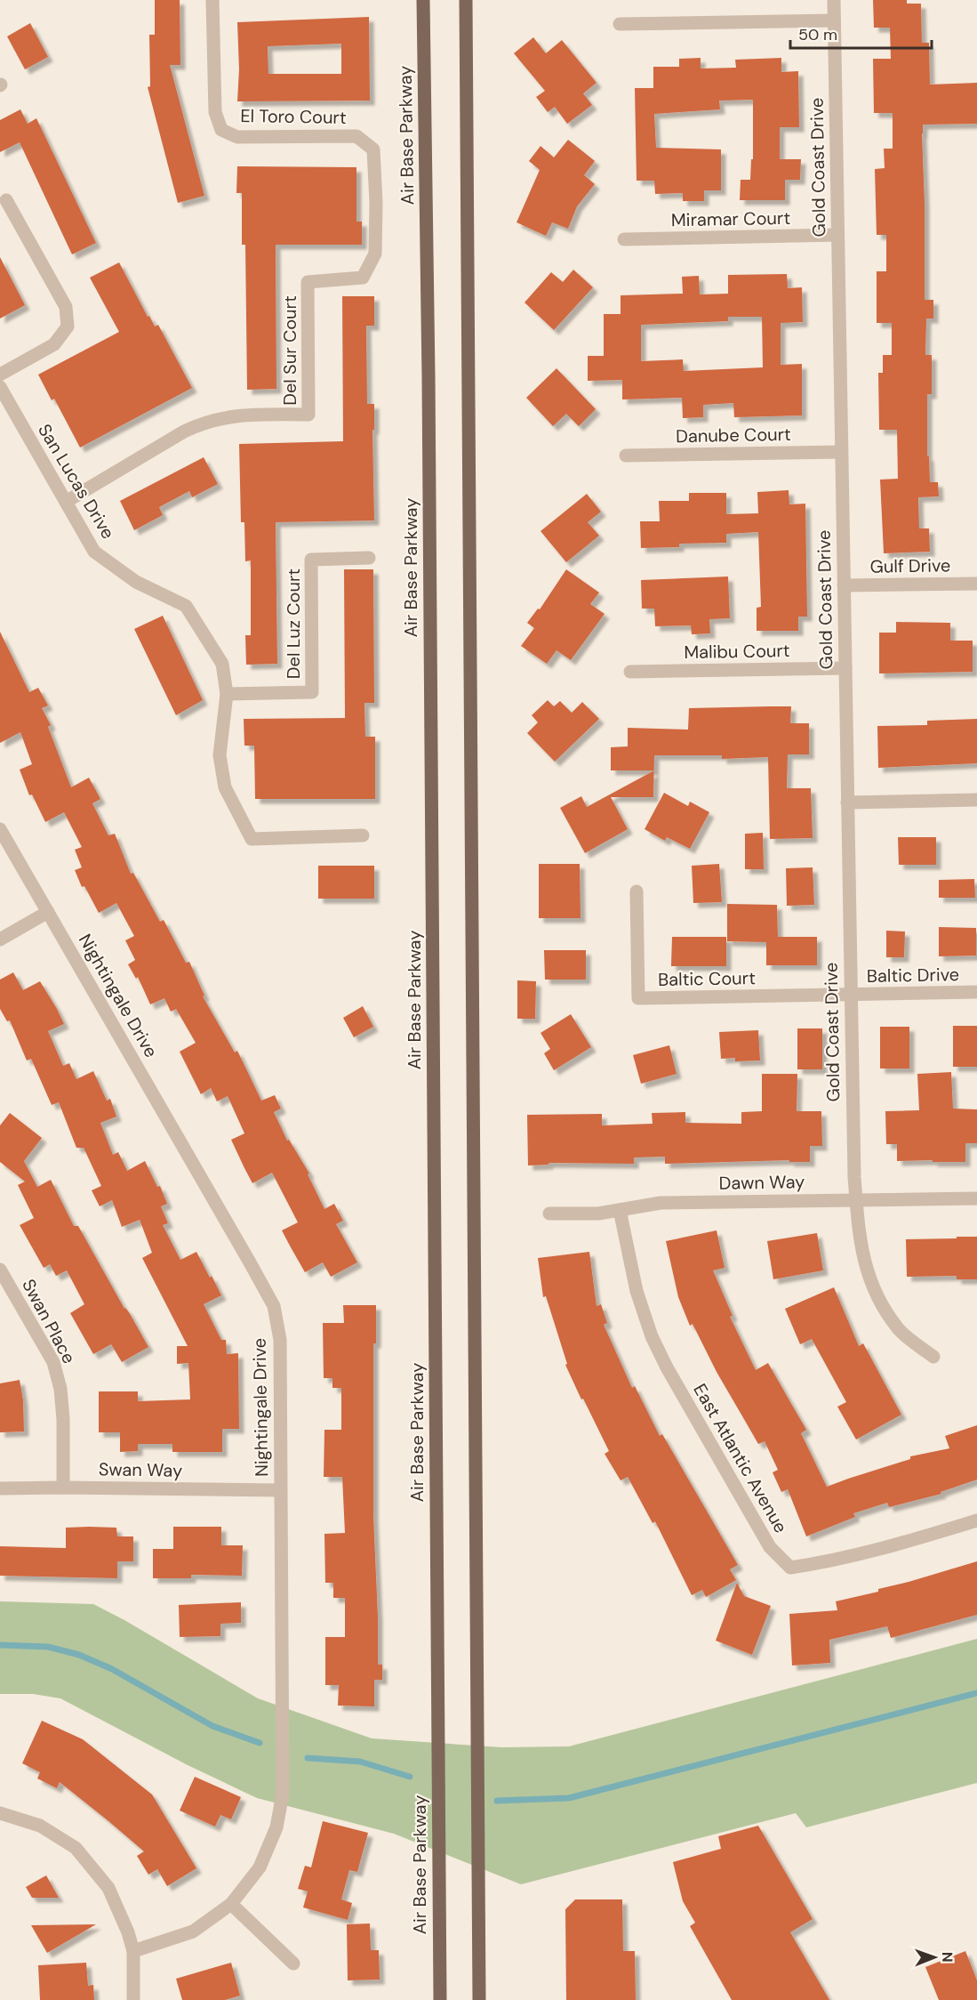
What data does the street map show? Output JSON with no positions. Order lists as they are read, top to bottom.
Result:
{
  "streets": {
    "main road": ["Air Base Parkway"],
    "street": [
      "El Toro Court",
      "Gold Coast Drive",
      "Miramar Court",
      "Del Sur Court",
      "Danube Court",
      "San Lucas Drive",
      "Gulf Drive",
      "Del Luz Court",
      "Malibu Court",
      "Baltic Drive",
      "Baltic Court",
      "Nightingale Drive",
      "Dawn Way",
      "Swan Place",
      "East Atlantic Avenue",
      "Swan Way"
    ]
  },
  "crossings": [
    ["El Toro Court", "Del Sur Court"],
    ["Gold Coast Drive", "Miramar Court"],
    ["Gold Coast Drive", "Danube Court"],
    ["Gold Coast Drive", "Gulf Drive"],
    ["Gold Coast Drive", "Malibu Court"],
    ["Gold Coast Drive", "Baltic Drive"],
    ["Gold Coast Drive", "Baltic Court"],
    ["Gold Coast Drive", "Dawn Way"],
    ["Del Sur Court", "San Lucas Drive"],
    ["San Lucas Drive", "Del Luz Court"],
    ["Baltic Drive", "Baltic Court"],
    ["Nightingale Drive", "Swan Way"],
    ["Dawn Way", "East Atlantic Avenue"],
    ["Swan Place", "Swan Way"]
  ],
  "scale_bar": "50 m",
  "north": "right"
}
